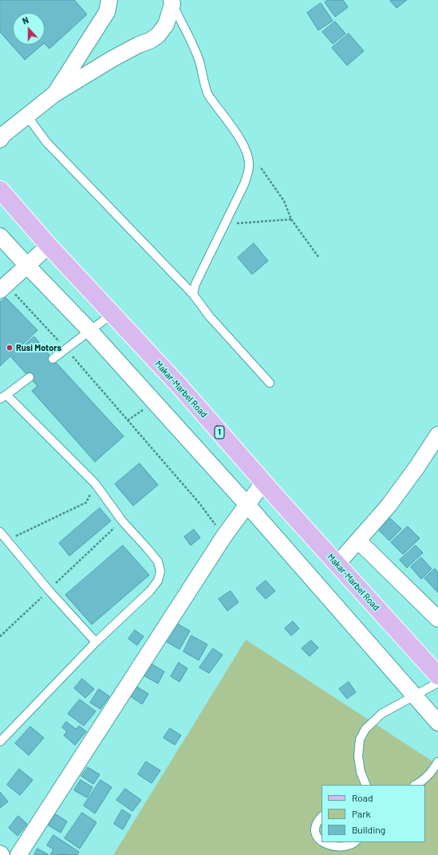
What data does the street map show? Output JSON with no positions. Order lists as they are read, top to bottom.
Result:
{
  "streets": {
    "main road": ["Makar-Marbel Road", "1"]
  },
  "places": ["Rusi Motors"],
  "legend": ["Road", "Park", "Building"],
  "north": "top"
}
